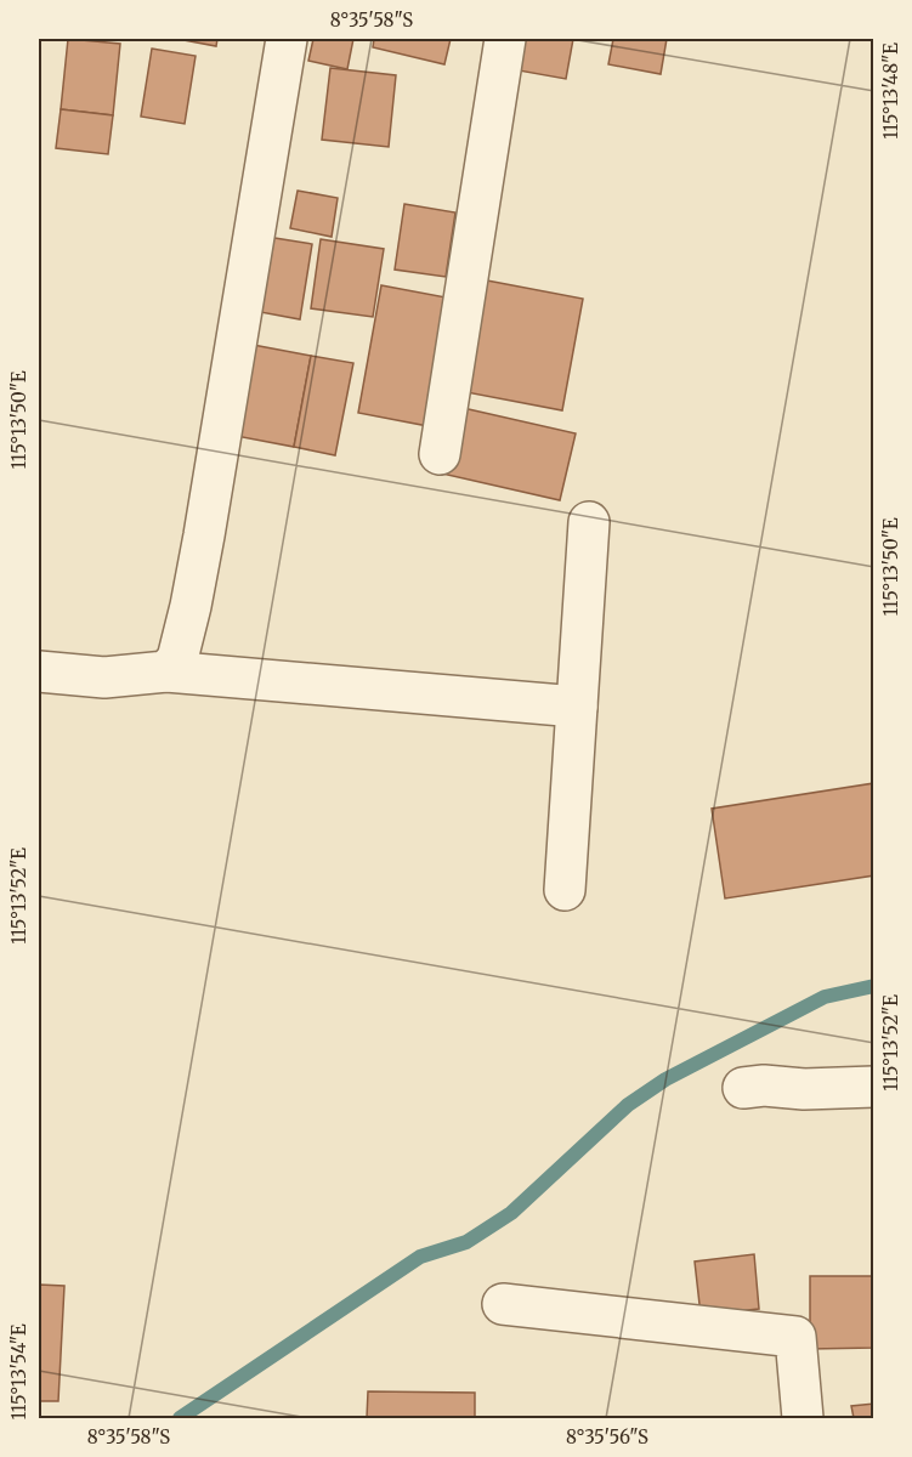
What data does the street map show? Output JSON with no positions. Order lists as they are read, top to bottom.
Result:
{
  "coordinates": [
    "8°35'58\"S",
    "115°13'48\"E",
    "115°13'50\"E",
    "115°13'52\"E",
    "115°13'54\"E",
    "8°35'56\"S"
  ]
}
